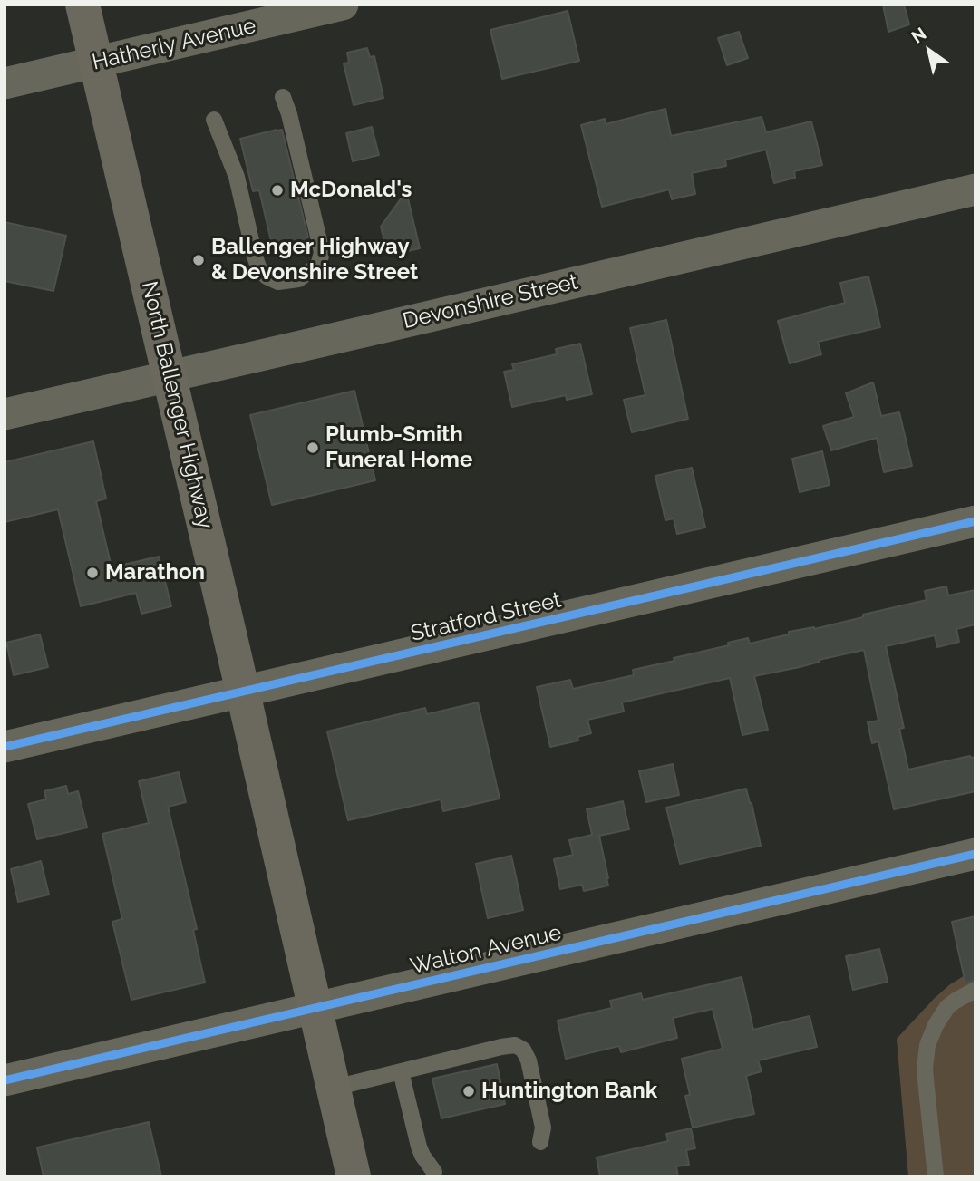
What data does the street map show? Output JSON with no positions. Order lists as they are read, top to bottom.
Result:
{
  "streets": {
    "main road": ["North Ballenger Highway"],
    "street": [
      "Hatherly Avenue",
      "Devonshire Street",
      "Stratford Street",
      "Walton Avenue"
    ]
  },
  "crossings": [
    ["Hatherly Avenue", "North Ballenger Highway"],
    ["Devonshire Street", "North Ballenger Highway"],
    ["North Ballenger Highway", "Stratford Street"],
    ["North Ballenger Highway", "Walton Avenue"]
  ],
  "places": [
    "McDonald's",
    "Ballenger Highway & Devonshire Street",
    "Plumb-Smith Funeral Home",
    "Marathon",
    "Huntington Bank"
  ],
  "north": "top left"
}
